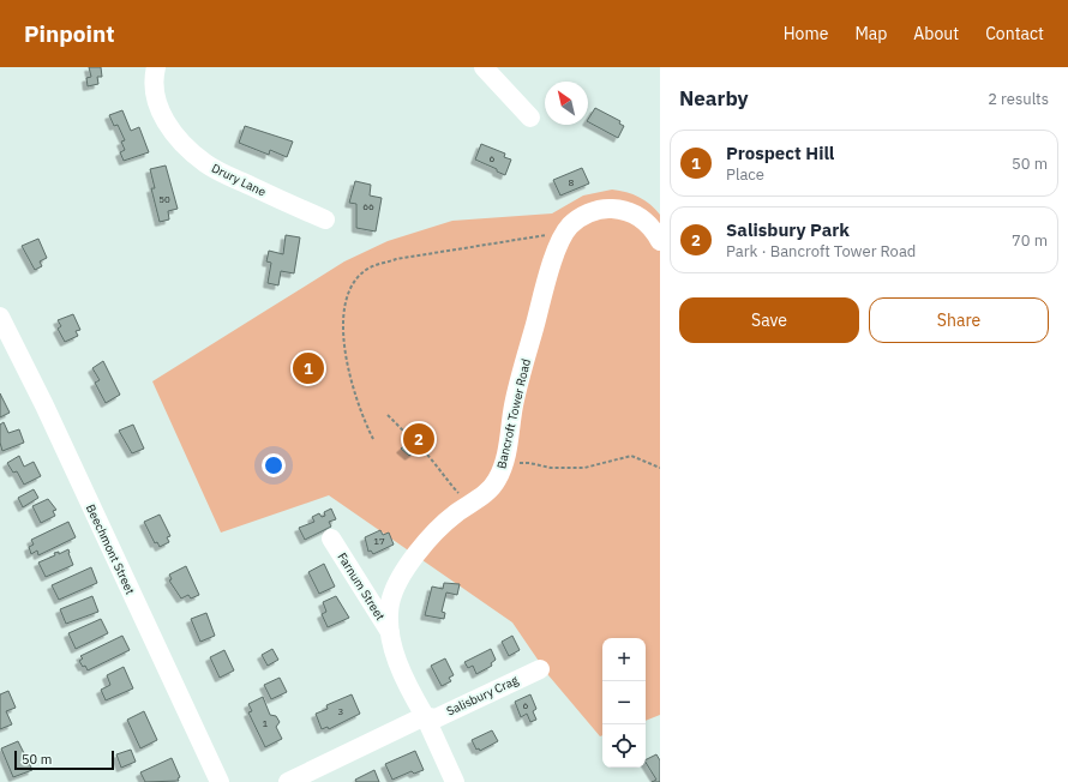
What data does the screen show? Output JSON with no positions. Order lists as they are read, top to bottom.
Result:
{
  "streets": {
    "street": [
      "Drury Lane",
      "Bancroft Tower Road",
      "Beechmont Street",
      "Farnum Street",
      "Salisbury Crag"
    ]
  },
  "crossings": [
    ["Bancroft Tower Road", "Farnum Street"],
    ["Bancroft Tower Road", "Salisbury Crag"]
  ],
  "house_numbers": [
    "6",
    "8",
    "50",
    "66",
    "17",
    "6",
    "3",
    "1"
  ],
  "scale_bar": "50 m",
  "north": "top left",
  "page": {
    "header": "Pinpoint",
    "nav": [
      "Home",
      "Map",
      "About",
      "Contact"
    ],
    "heading": ["Nearby", "2 results"],
    "list": [
      {
        "mark": "1",
        "name": "Prospect Hill",
        "note": "Place",
        "value": "50 m"
      },
      {
        "mark": "2",
        "name": "Salisbury Park",
        "note": "Park · Bancroft Tower Road",
        "value": "70 m"
      }
    ],
    "buttons": ["Save", "Share"],
    "pins": ["1", "2"],
    "map_buttons": ["+", "−"],
    "scale": "50 m"
  }
}
